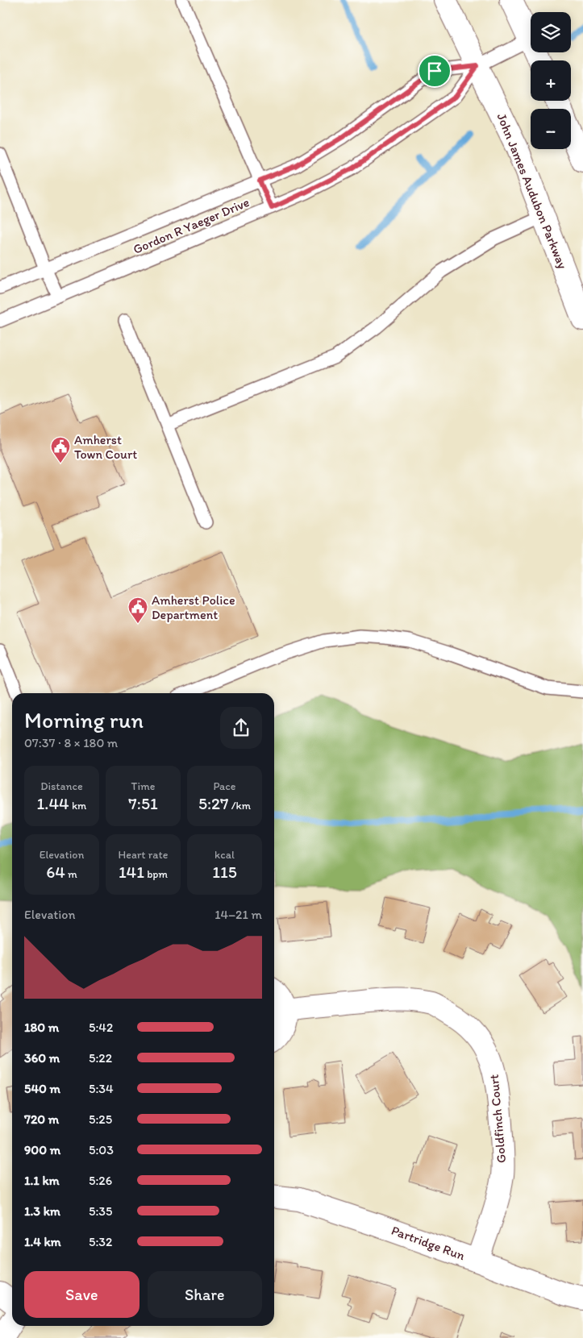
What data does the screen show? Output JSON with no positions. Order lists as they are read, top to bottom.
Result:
{
  "streets": {
    "street": ["John James Audubon Parkway", "Goldfinch Court", "Partridge Run"],
    "lane": ["Gordon R Yaeger Drive"]
  },
  "crossings": [
    ["John James Audubon Parkway", "Gordon R Yaeger Drive"],
    ["Goldfinch Court", "Partridge Run"]
  ],
  "places": {
    "public building": ["Amherst Town Court", "Amherst Police Department"]
  },
  "page": {
    "map_buttons": ["+", "−"],
    "heading": ["Morning run", "07:37 · 8 × 180 m"],
    "stats": [
      ["Distance", "1.44 km"],
      ["Time", "7:51"],
      ["Pace", "5:27 /km"],
      ["Elevation", "64 m"],
      ["Heart rate", "141 bpm"],
      ["kcal", "115"]
    ],
    "chart": ["Elevation", "14–21 m"],
    "list": [
      {
        "name": "180 m",
        "note": "5:42"
      },
      {
        "name": "360 m",
        "note": "5:22"
      },
      {
        "name": "540 m",
        "note": "5:34"
      },
      {
        "name": "720 m",
        "note": "5:25"
      },
      {
        "name": "900 m",
        "note": "5:03"
      },
      {
        "name": "1.1 km",
        "note": "5:26"
      },
      {
        "name": "1.3 km",
        "note": "5:35"
      },
      {
        "name": "1.4 km",
        "note": "5:32"
      }
    ],
    "buttons": ["Save", "Share"]
  }
}
